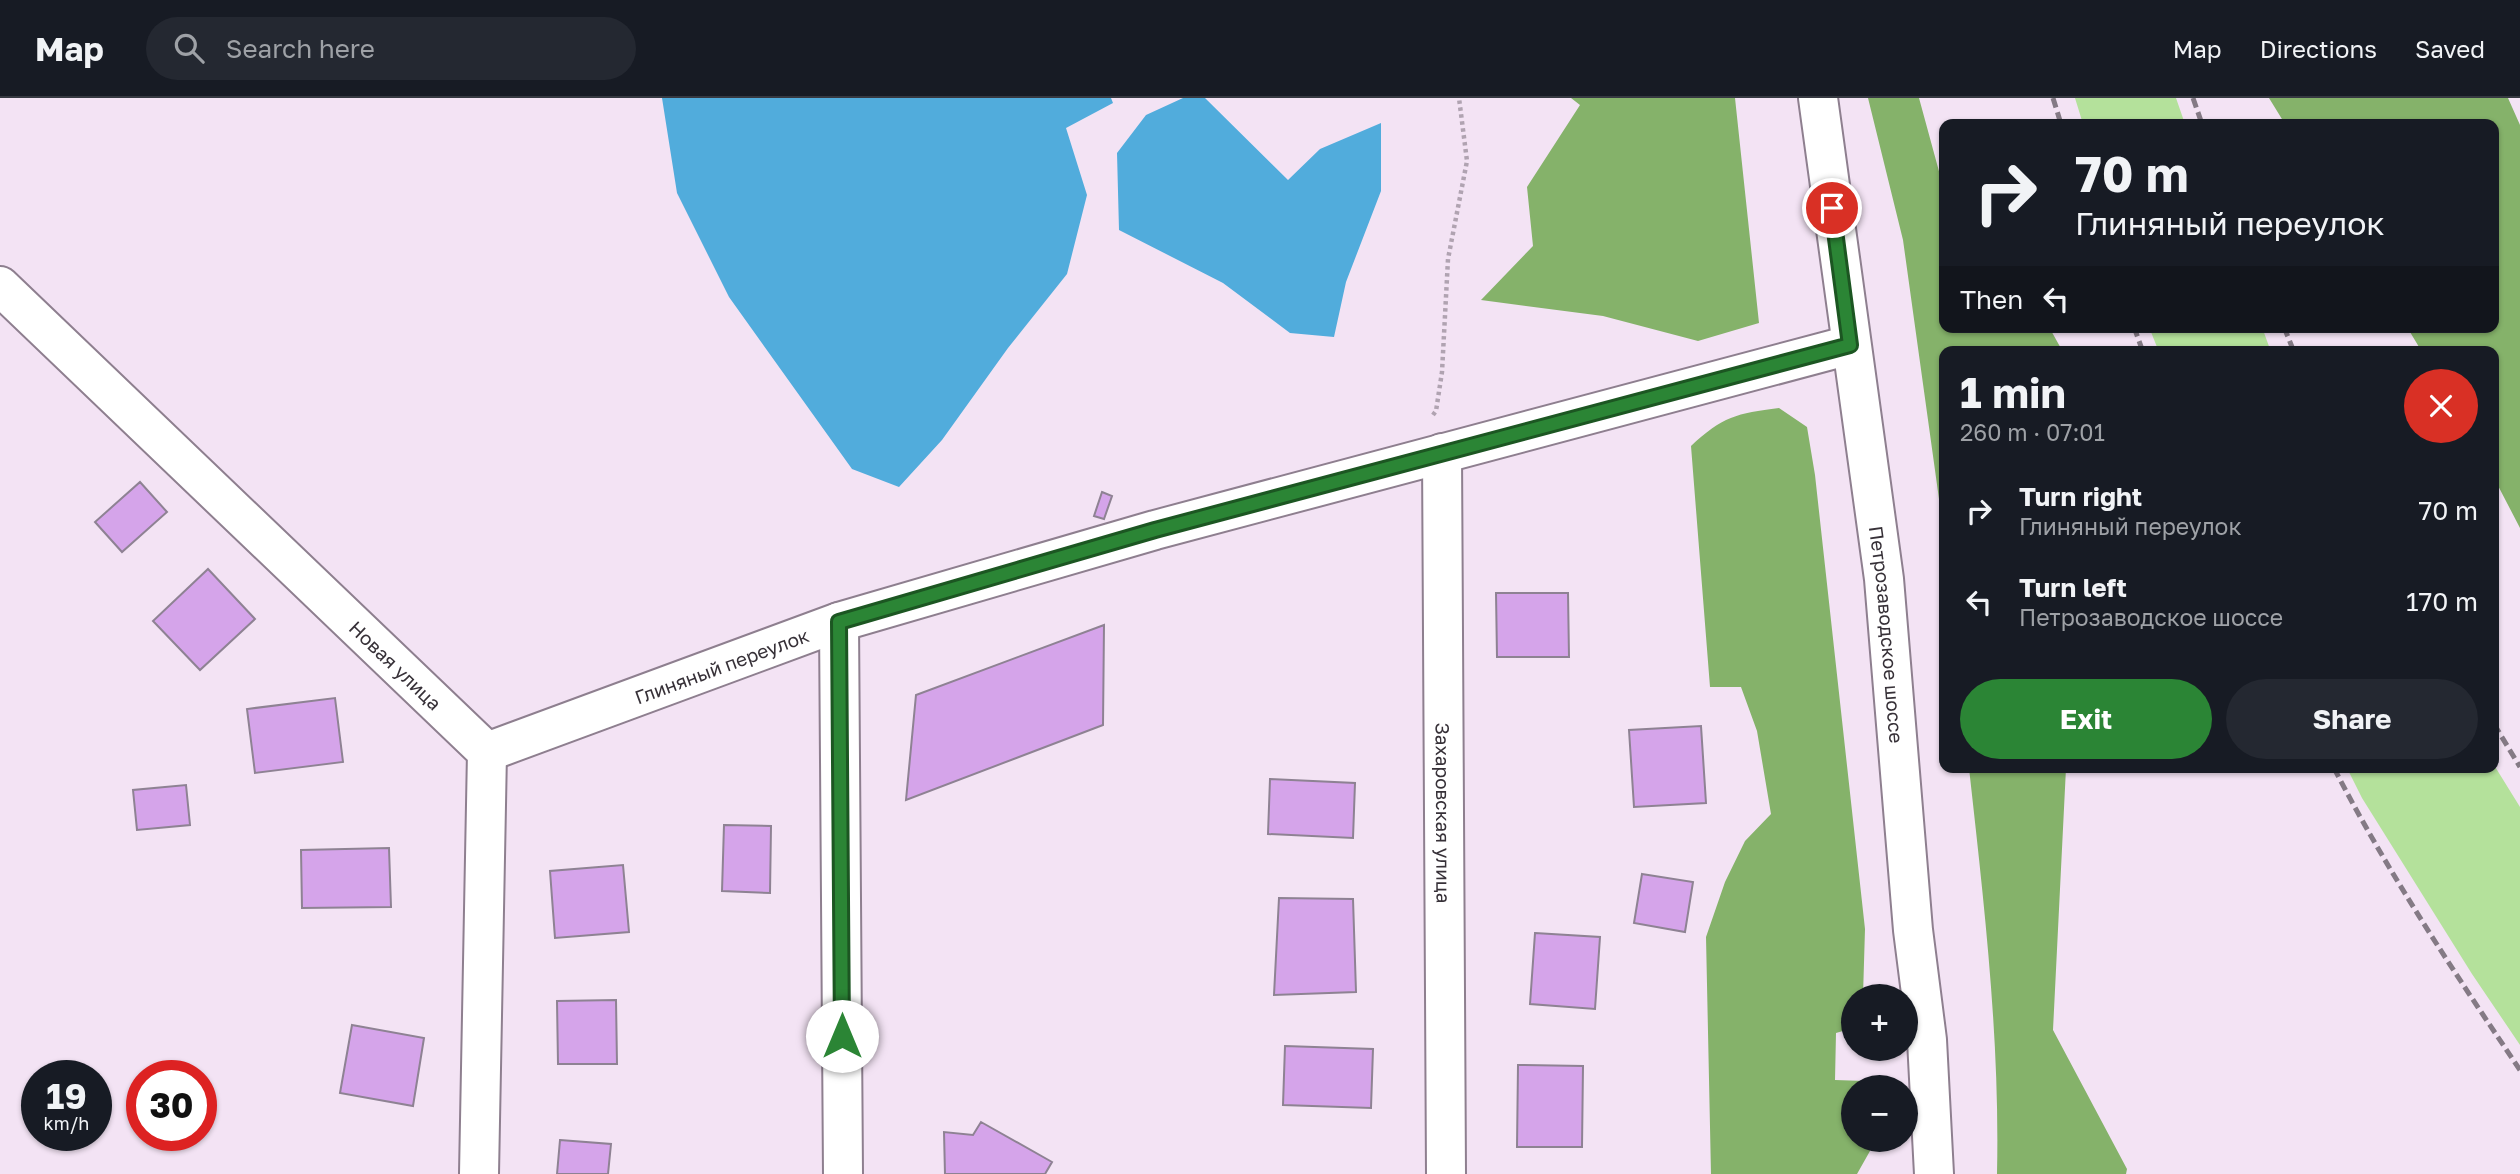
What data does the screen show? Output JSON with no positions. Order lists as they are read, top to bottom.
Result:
{
  "streets": {
    "street": [
      "Петрозаводское шоссе",
      "Новая улица",
      "Глиняный переулок",
      "Захаровская улица"
    ]
  },
  "crossings": [
    ["Петрозаводское шоссе", "Глиняный переулок"],
    ["Новая улица", "Глиняный переулок"],
    ["Глиняный переулок", "Захаровская улица"]
  ],
  "page": {
    "header": "Map",
    "search": "Search here",
    "nav": ["Map", "Directions", "Saved"],
    "turn": ["70 m", "Глиняный переулок"],
    "then": "Then",
    "heading": ["1 min", "260 m · 07:01"],
    "list": [
      {
        "name": "Turn right",
        "note": "Глиняный переулок",
        "value": "70 m"
      },
      {
        "name": "Turn left",
        "note": "Петрозаводское шоссе",
        "value": "170 m"
      }
    ],
    "buttons": ["Exit", "Share"],
    "map_buttons": ["+", "−"],
    "speed": "19 km/h",
    "limit": "30"
  }
}
